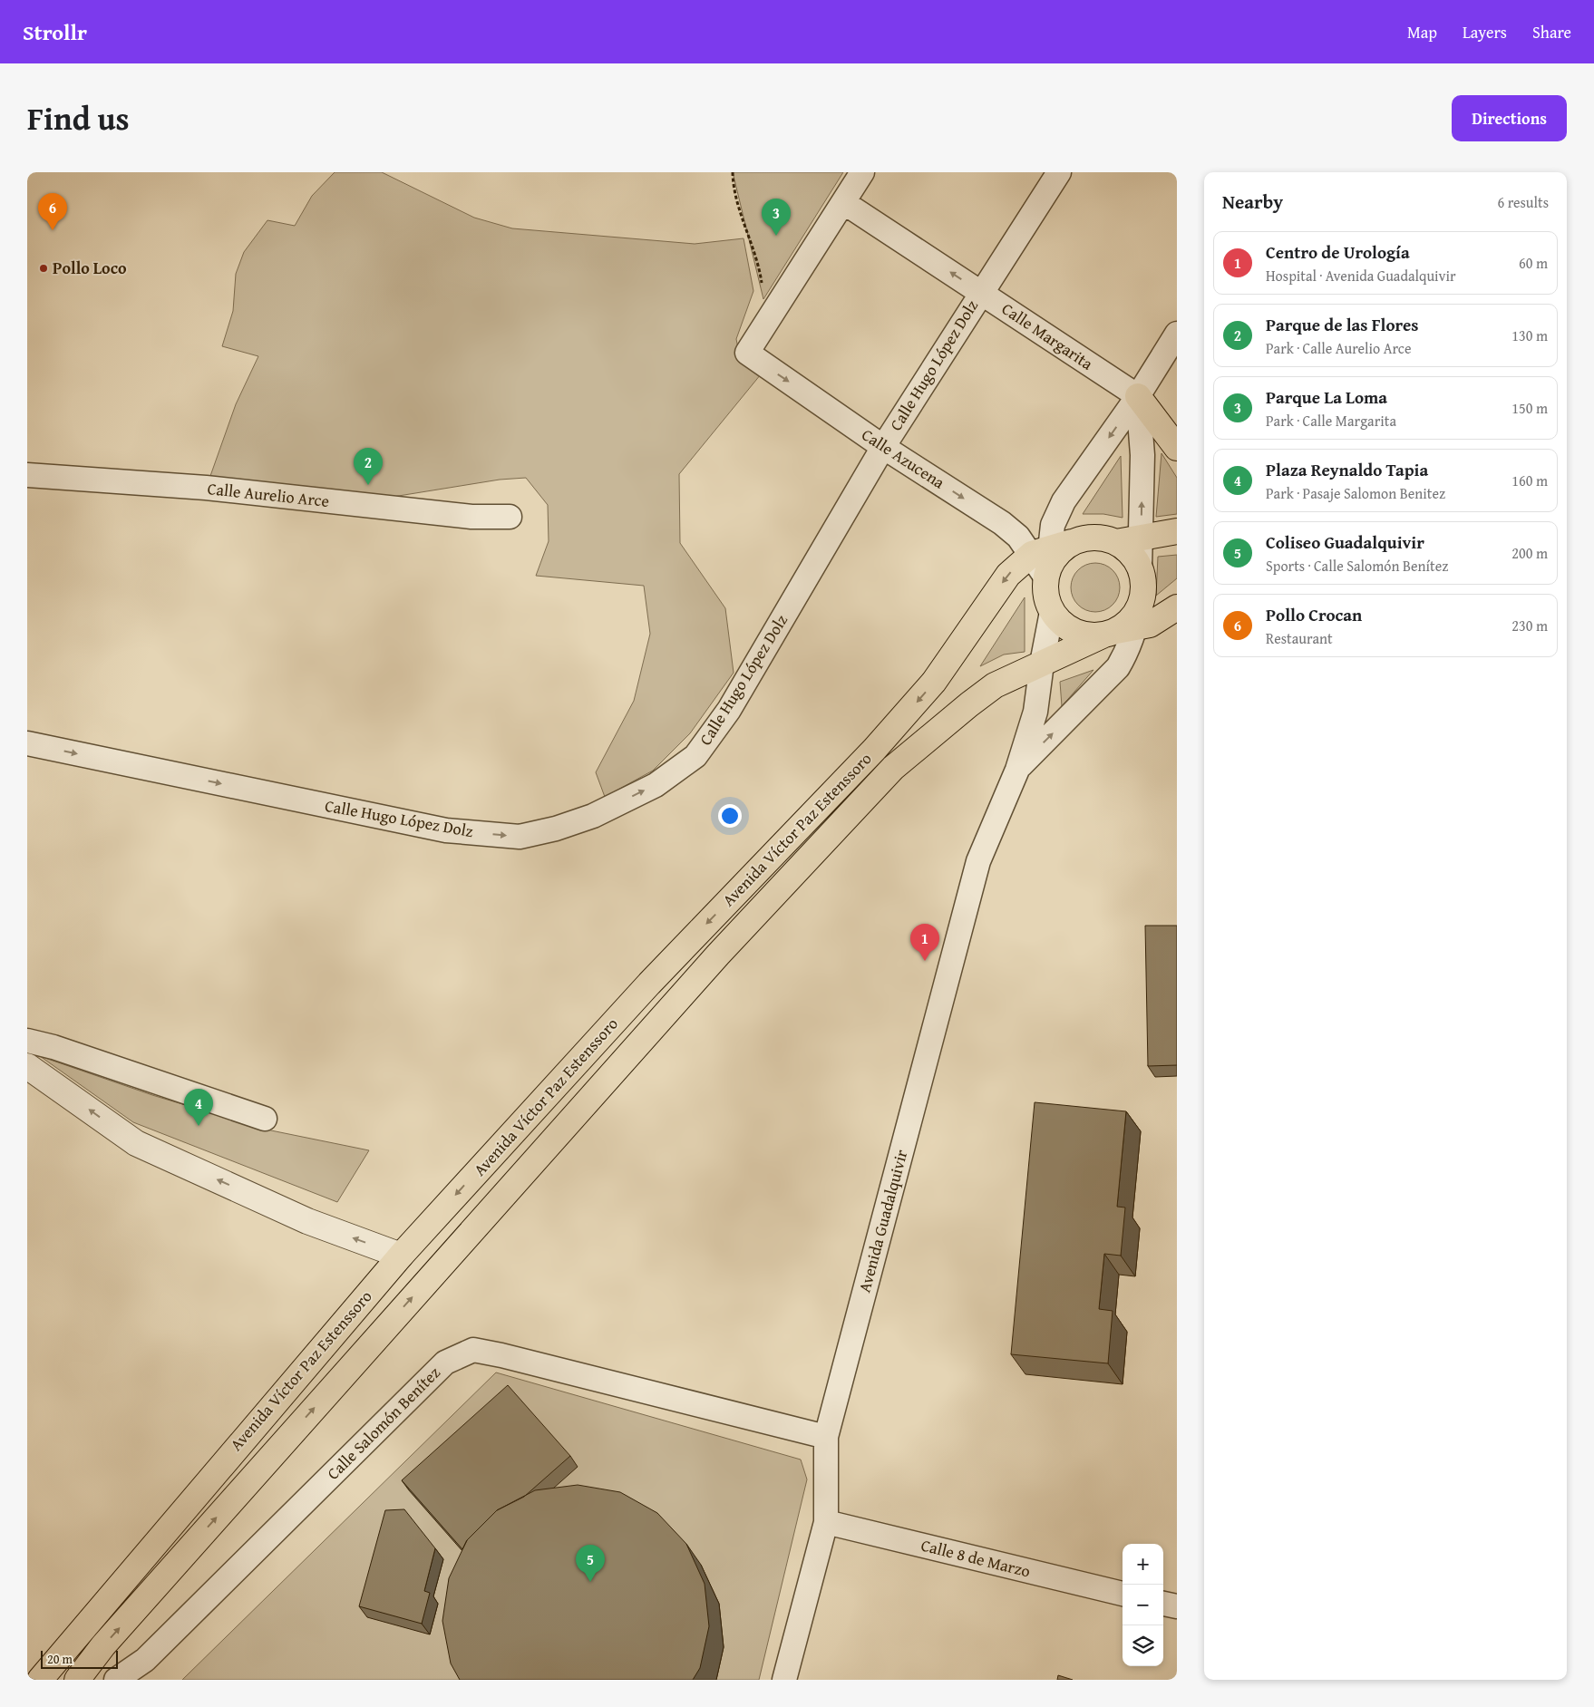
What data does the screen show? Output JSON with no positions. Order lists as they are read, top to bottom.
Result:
{
  "streets": {
    "main road": ["Avenida Víctor Paz Estenssoro"],
    "street": [
      "Calle Margarita",
      "Calle Hugo López Dolz",
      "Calle Azucena",
      "Calle Aurelio Arce",
      "Avenida Guadalquivir",
      "Calle Salomón Benítez",
      "Calle 8 de Marzo"
    ]
  },
  "crossings": [
    ["Calle Margarita", "Calle Hugo López Dolz"],
    ["Calle Margarita", "Calle Azucena"],
    ["Calle Hugo López Dolz", "Calle Azucena"],
    ["Calle Azucena", "Avenida Víctor Paz Estenssoro"],
    ["Calle Azucena", "Avenida Guadalquivir"],
    ["Avenida Víctor Paz Estenssoro", "Avenida Guadalquivir"],
    ["Avenida Guadalquivir", "Calle Salomón Benítez"],
    ["Avenida Guadalquivir", "Calle 8 de Marzo"]
  ],
  "one_way": ["Calle Margarita", "Calle Hugo López Dolz"],
  "places": ["Pollo Loco"],
  "scale_bar": "20 m",
  "page": {
    "header": "Strollr",
    "nav": ["Map", "Layers", "Share"],
    "title": "Find us",
    "buttons": "Directions",
    "heading": ["Nearby", "6 results"],
    "pins": [
      "6",
      "3",
      "2",
      "1",
      "4",
      "5"
    ],
    "list": [
      {
        "mark": "1",
        "name": "Centro de Urología",
        "note": "Hospital · Avenida Guadalquivir",
        "value": "60 m"
      },
      {
        "mark": "2",
        "name": "Parque de las Flores",
        "note": "Park · Calle Aurelio Arce",
        "value": "130 m"
      },
      {
        "mark": "3",
        "name": "Parque La Loma",
        "note": "Park · Calle Margarita",
        "value": "150 m"
      },
      {
        "mark": "4",
        "name": "Plaza Reynaldo Tapia",
        "note": "Park · Pasaje Salomon Benitez",
        "value": "160 m"
      },
      {
        "mark": "5",
        "name": "Coliseo Guadalquivir",
        "note": "Sports · Calle Salomón Benítez",
        "value": "200 m"
      },
      {
        "mark": "6",
        "name": "Pollo Crocan",
        "note": "Restaurant",
        "value": "230 m"
      }
    ],
    "map_buttons": ["+", "−"],
    "scale": "20 m"
  }
}
